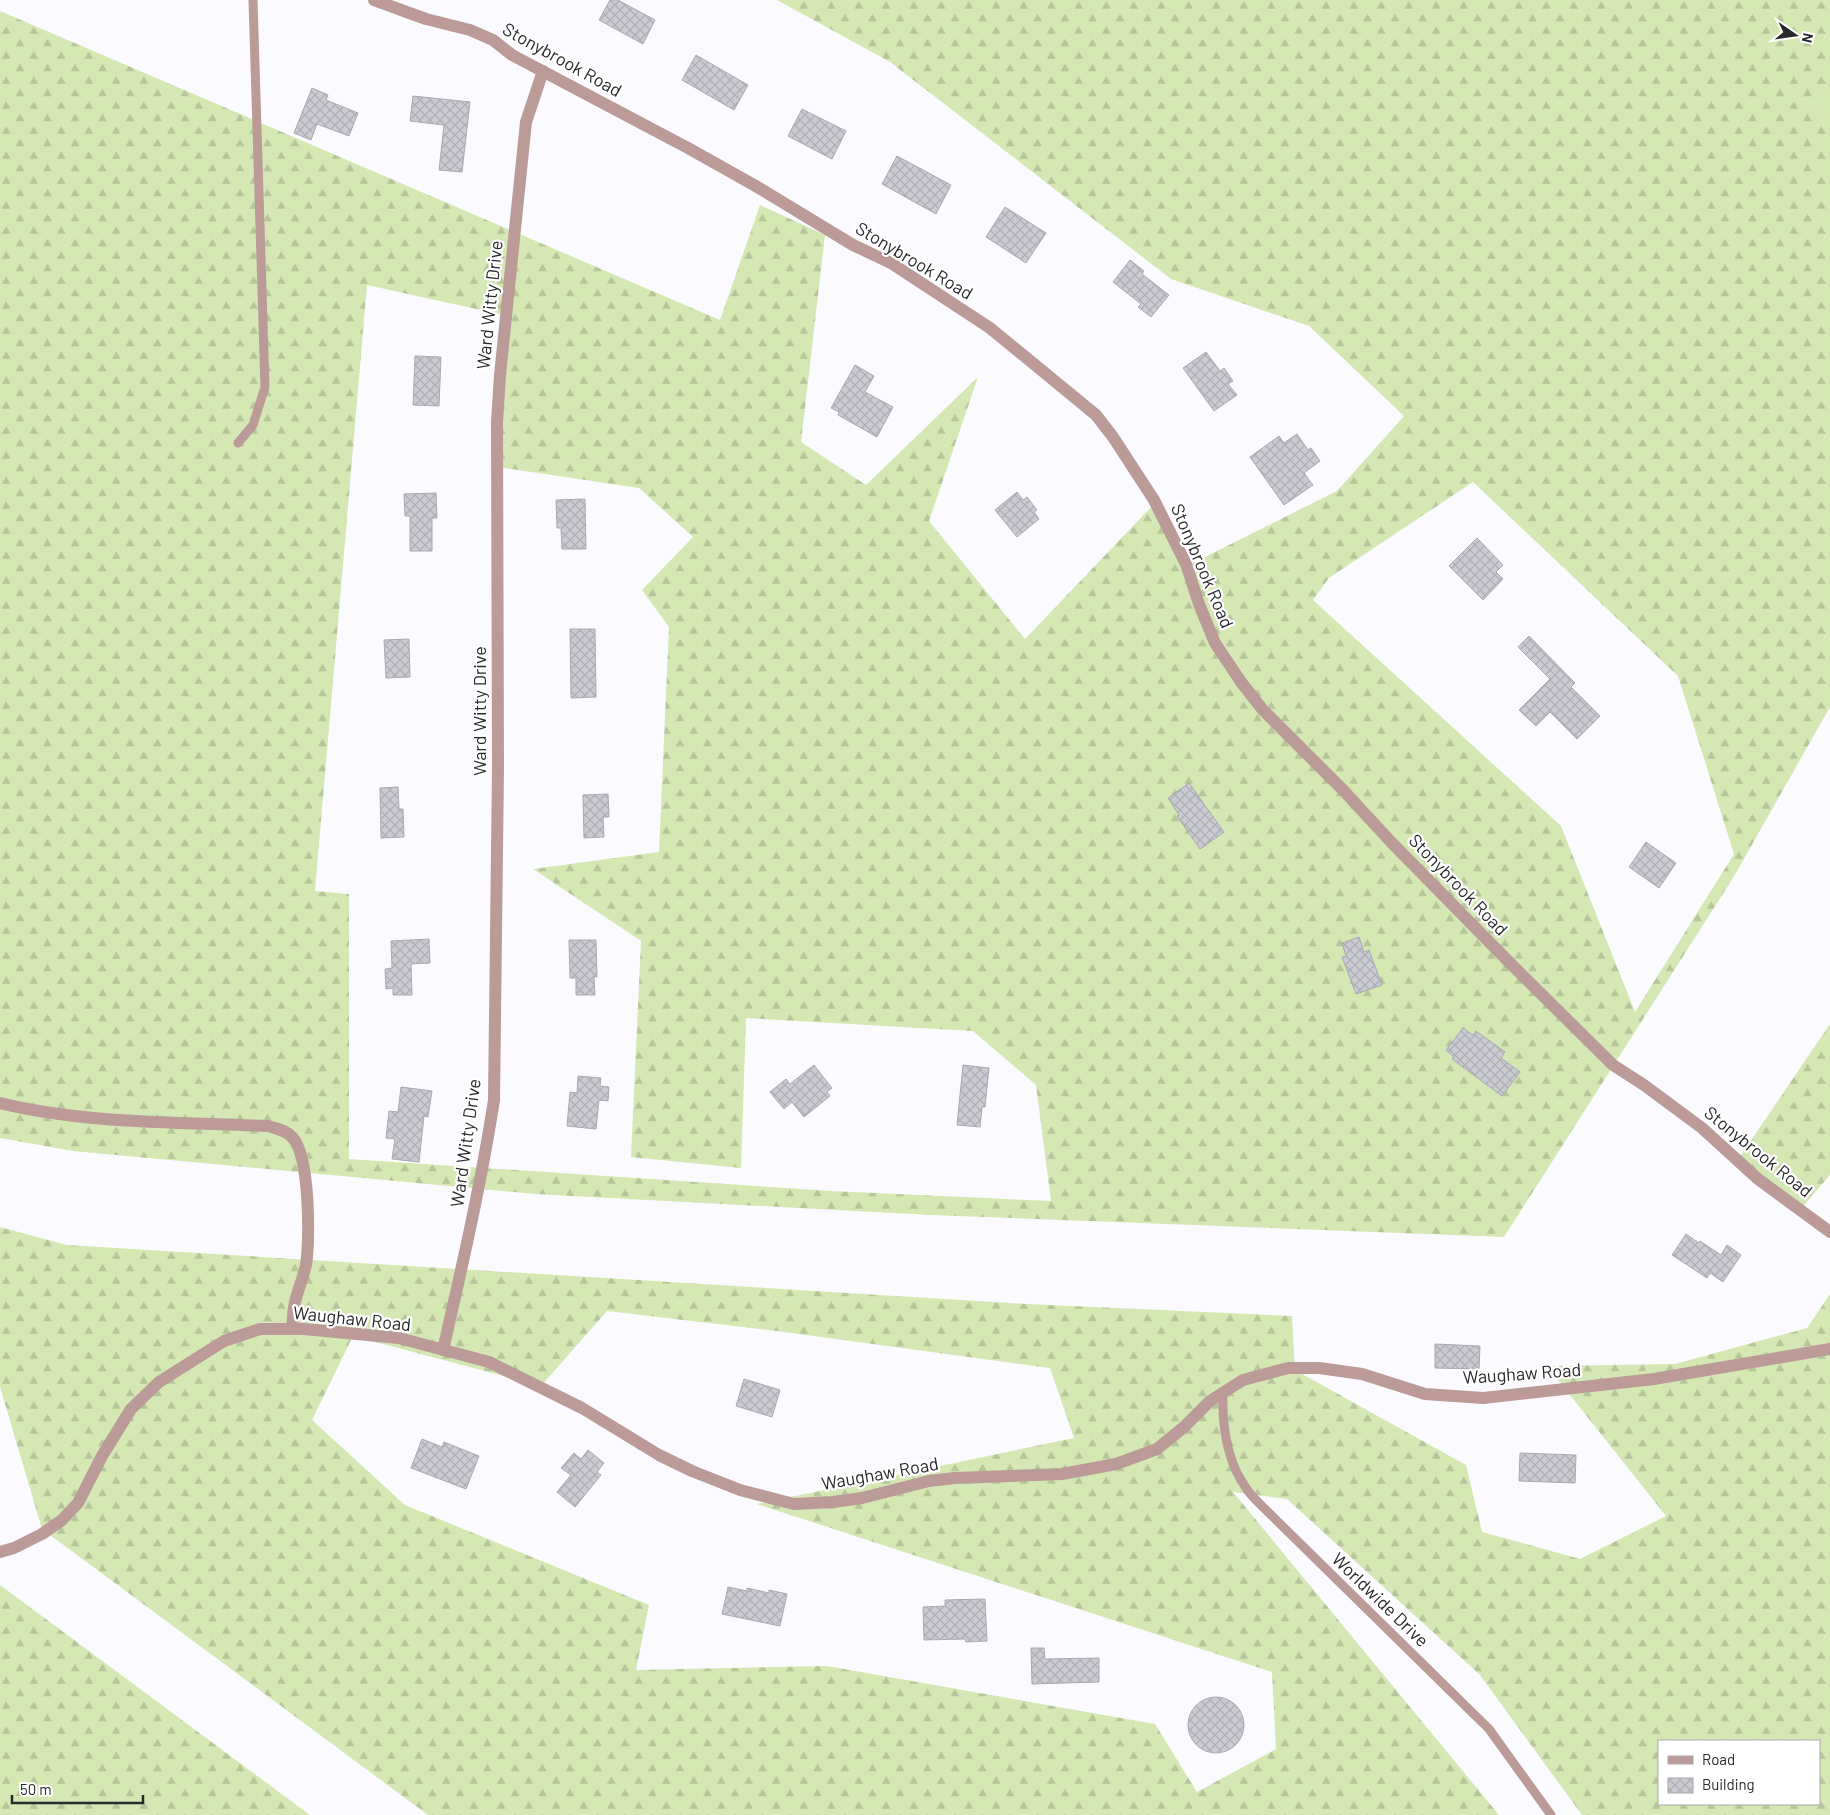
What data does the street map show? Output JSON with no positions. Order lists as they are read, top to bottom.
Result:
{
  "streets": {
    "street": ["Stonybrook Road", "Ward Witty Drive", "Waughaw Road"],
    "lane": ["Worldwide Drive"]
  },
  "crossings": [
    ["Stonybrook Road", "Ward Witty Drive"],
    ["Ward Witty Drive", "Waughaw Road"],
    ["Waughaw Road", "Worldwide Drive"]
  ],
  "legend": ["Road", "Building"],
  "scale_bar": "50 m",
  "north": "right"
}
